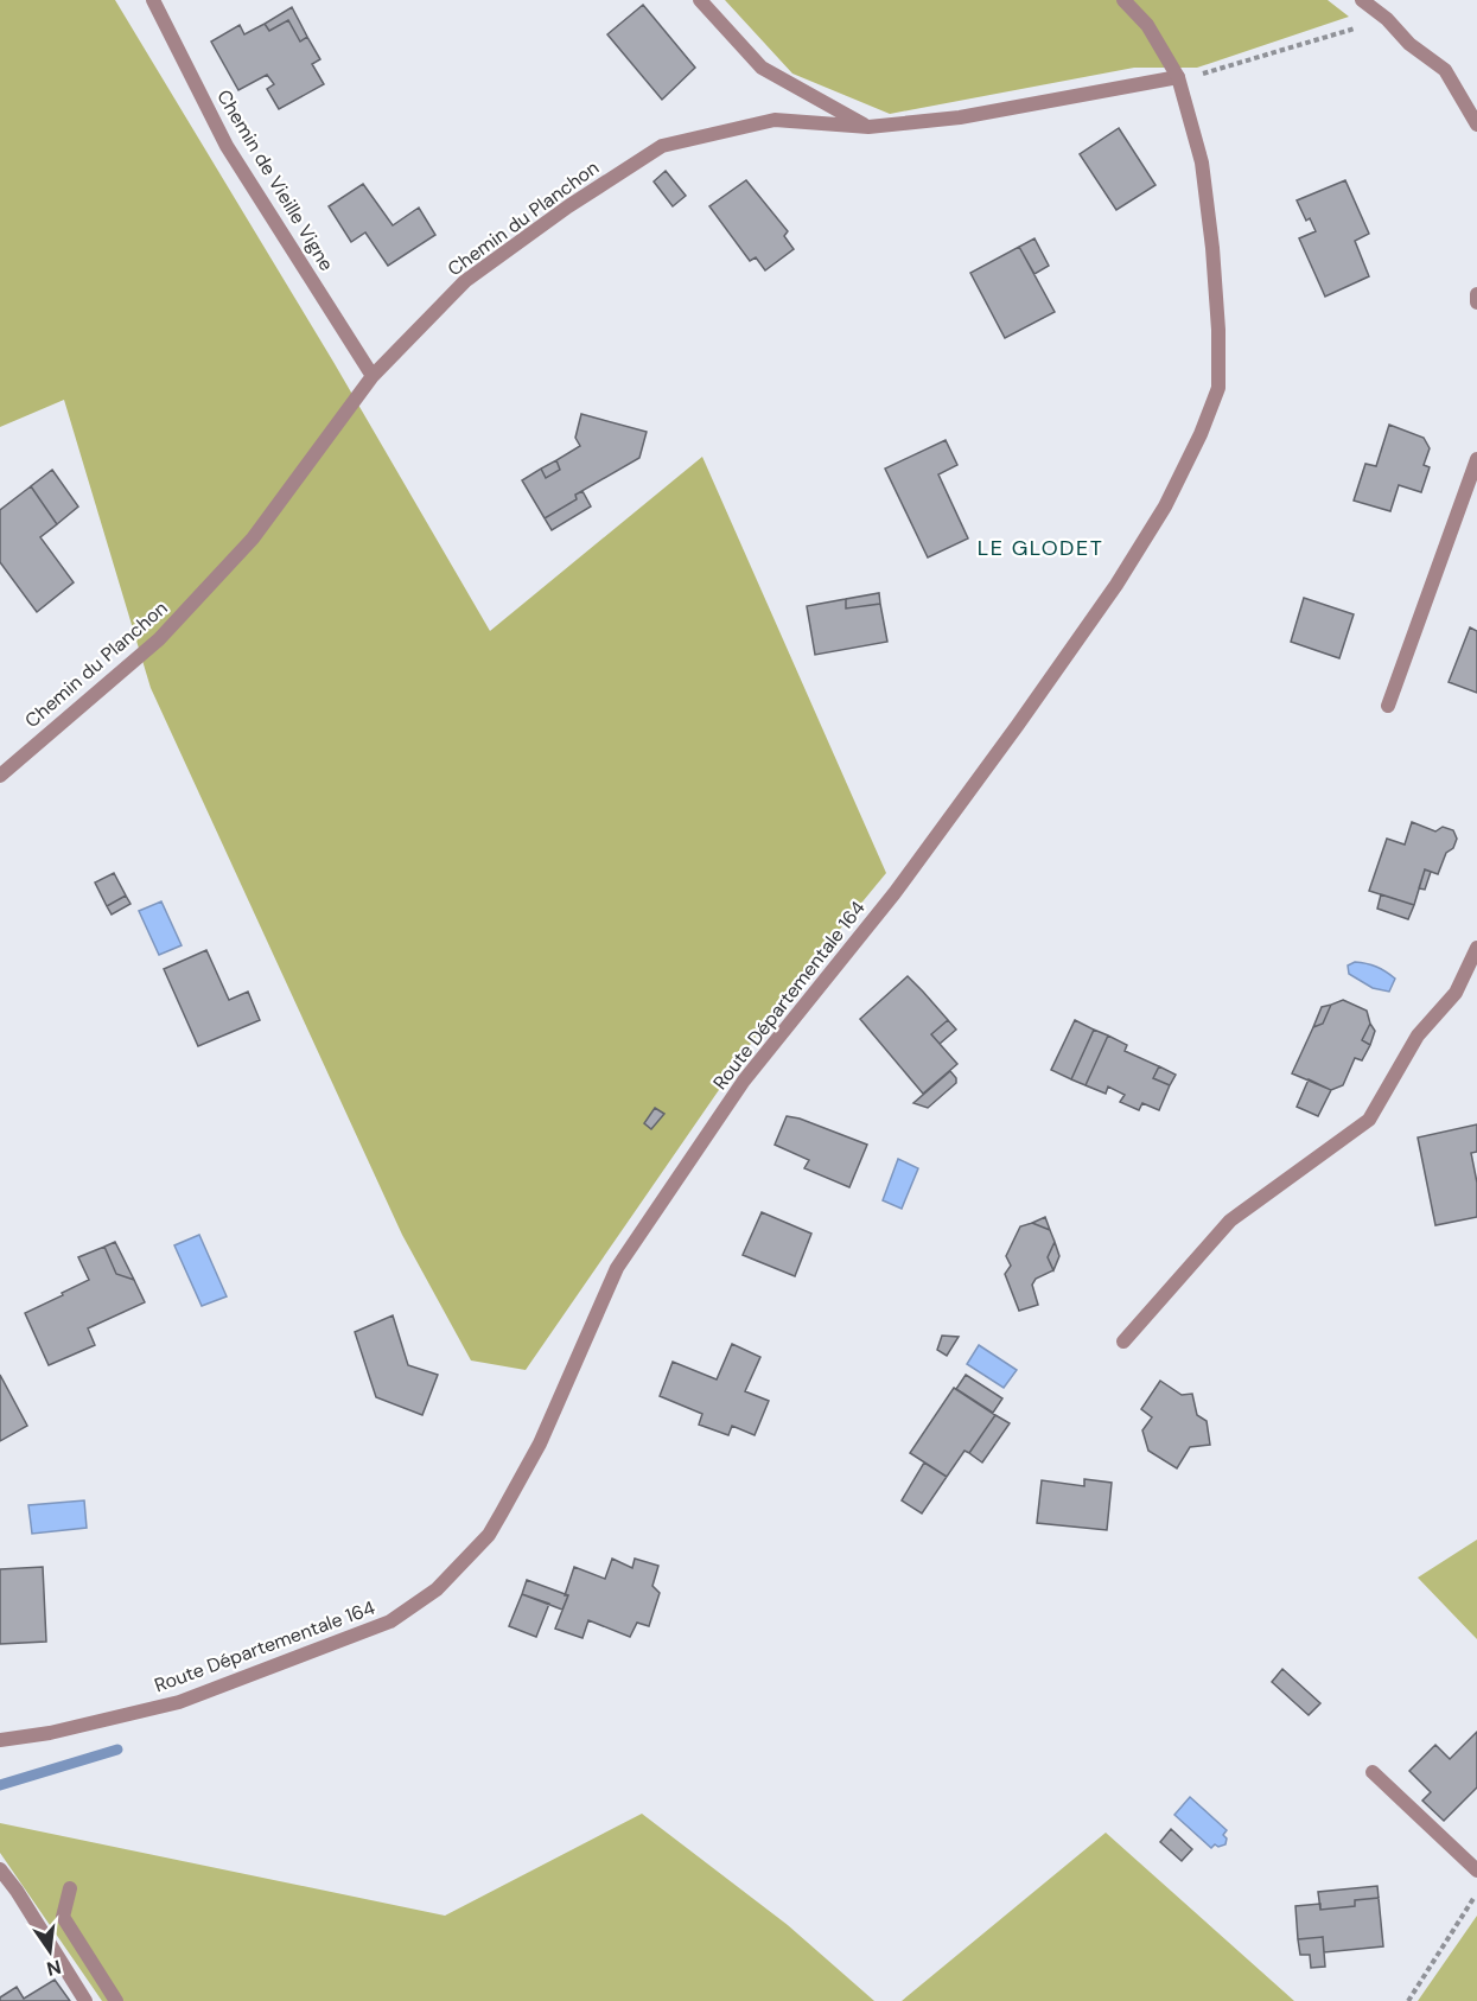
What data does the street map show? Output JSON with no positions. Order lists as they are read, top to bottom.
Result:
{
  "streets": {
    "street": ["Chemin de Vieille Vigne", "Chemin du Planchon", "Route Départementale 164"]
  },
  "crossings": [
    ["Chemin de Vieille Vigne", "Chemin du Planchon"],
    ["Chemin du Planchon", "Route Départementale 164"]
  ],
  "districts": ["LE GLODET"],
  "north": "bottom"
}
